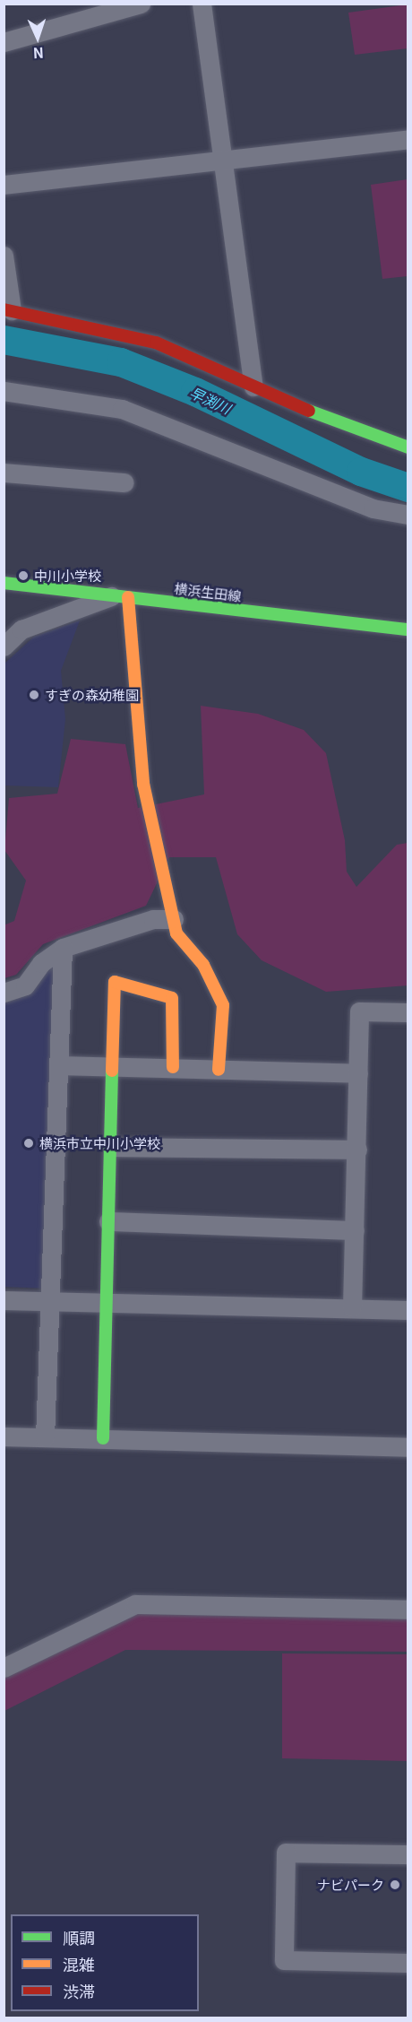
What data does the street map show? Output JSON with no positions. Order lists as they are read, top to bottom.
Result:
{
  "streets": {
    "street": ["横浜生田線"]
  },
  "water": ["早渕川"],
  "places": [
    "中川小学校",
    "すぎの森幼稚園",
    "横浜市立中川小学校",
    "ナビパーク"
  ],
  "legend": ["順調", "混雑", "渋滞"],
  "north": "bottom"
}
